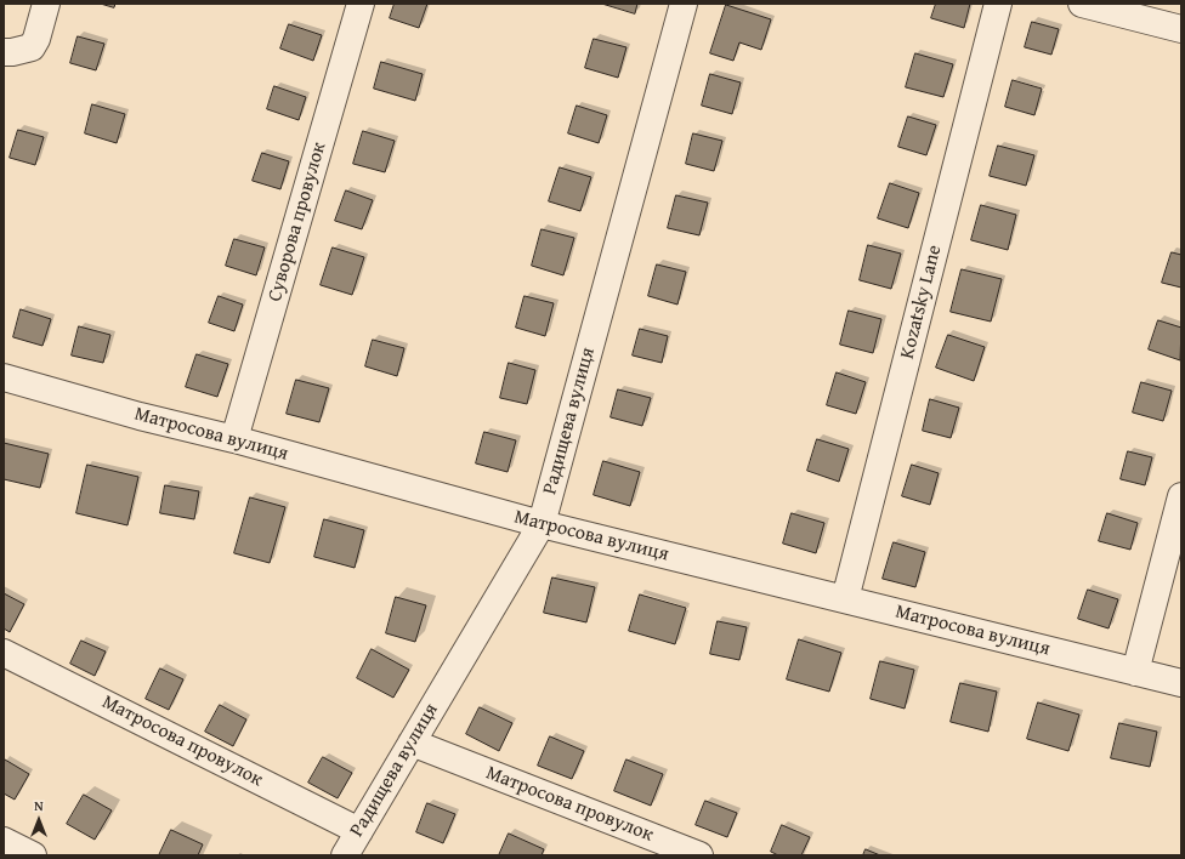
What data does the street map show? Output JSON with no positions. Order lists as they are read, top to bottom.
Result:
{
  "streets": {
    "street": [
      "Суворова провулок",
      "Kozatsky Lane",
      "Радищева вулиця",
      "Матросова вулиця",
      "Матросова провулок"
    ]
  },
  "crossings": [
    ["Суворова провулок", "Матросова вулиця"],
    ["Kozatsky Lane", "Матросова вулиця"],
    ["Радищева вулиця", "Матросова вулиця"],
    ["Радищева вулиця", "Матросова провулок"]
  ],
  "north": "top"
}
